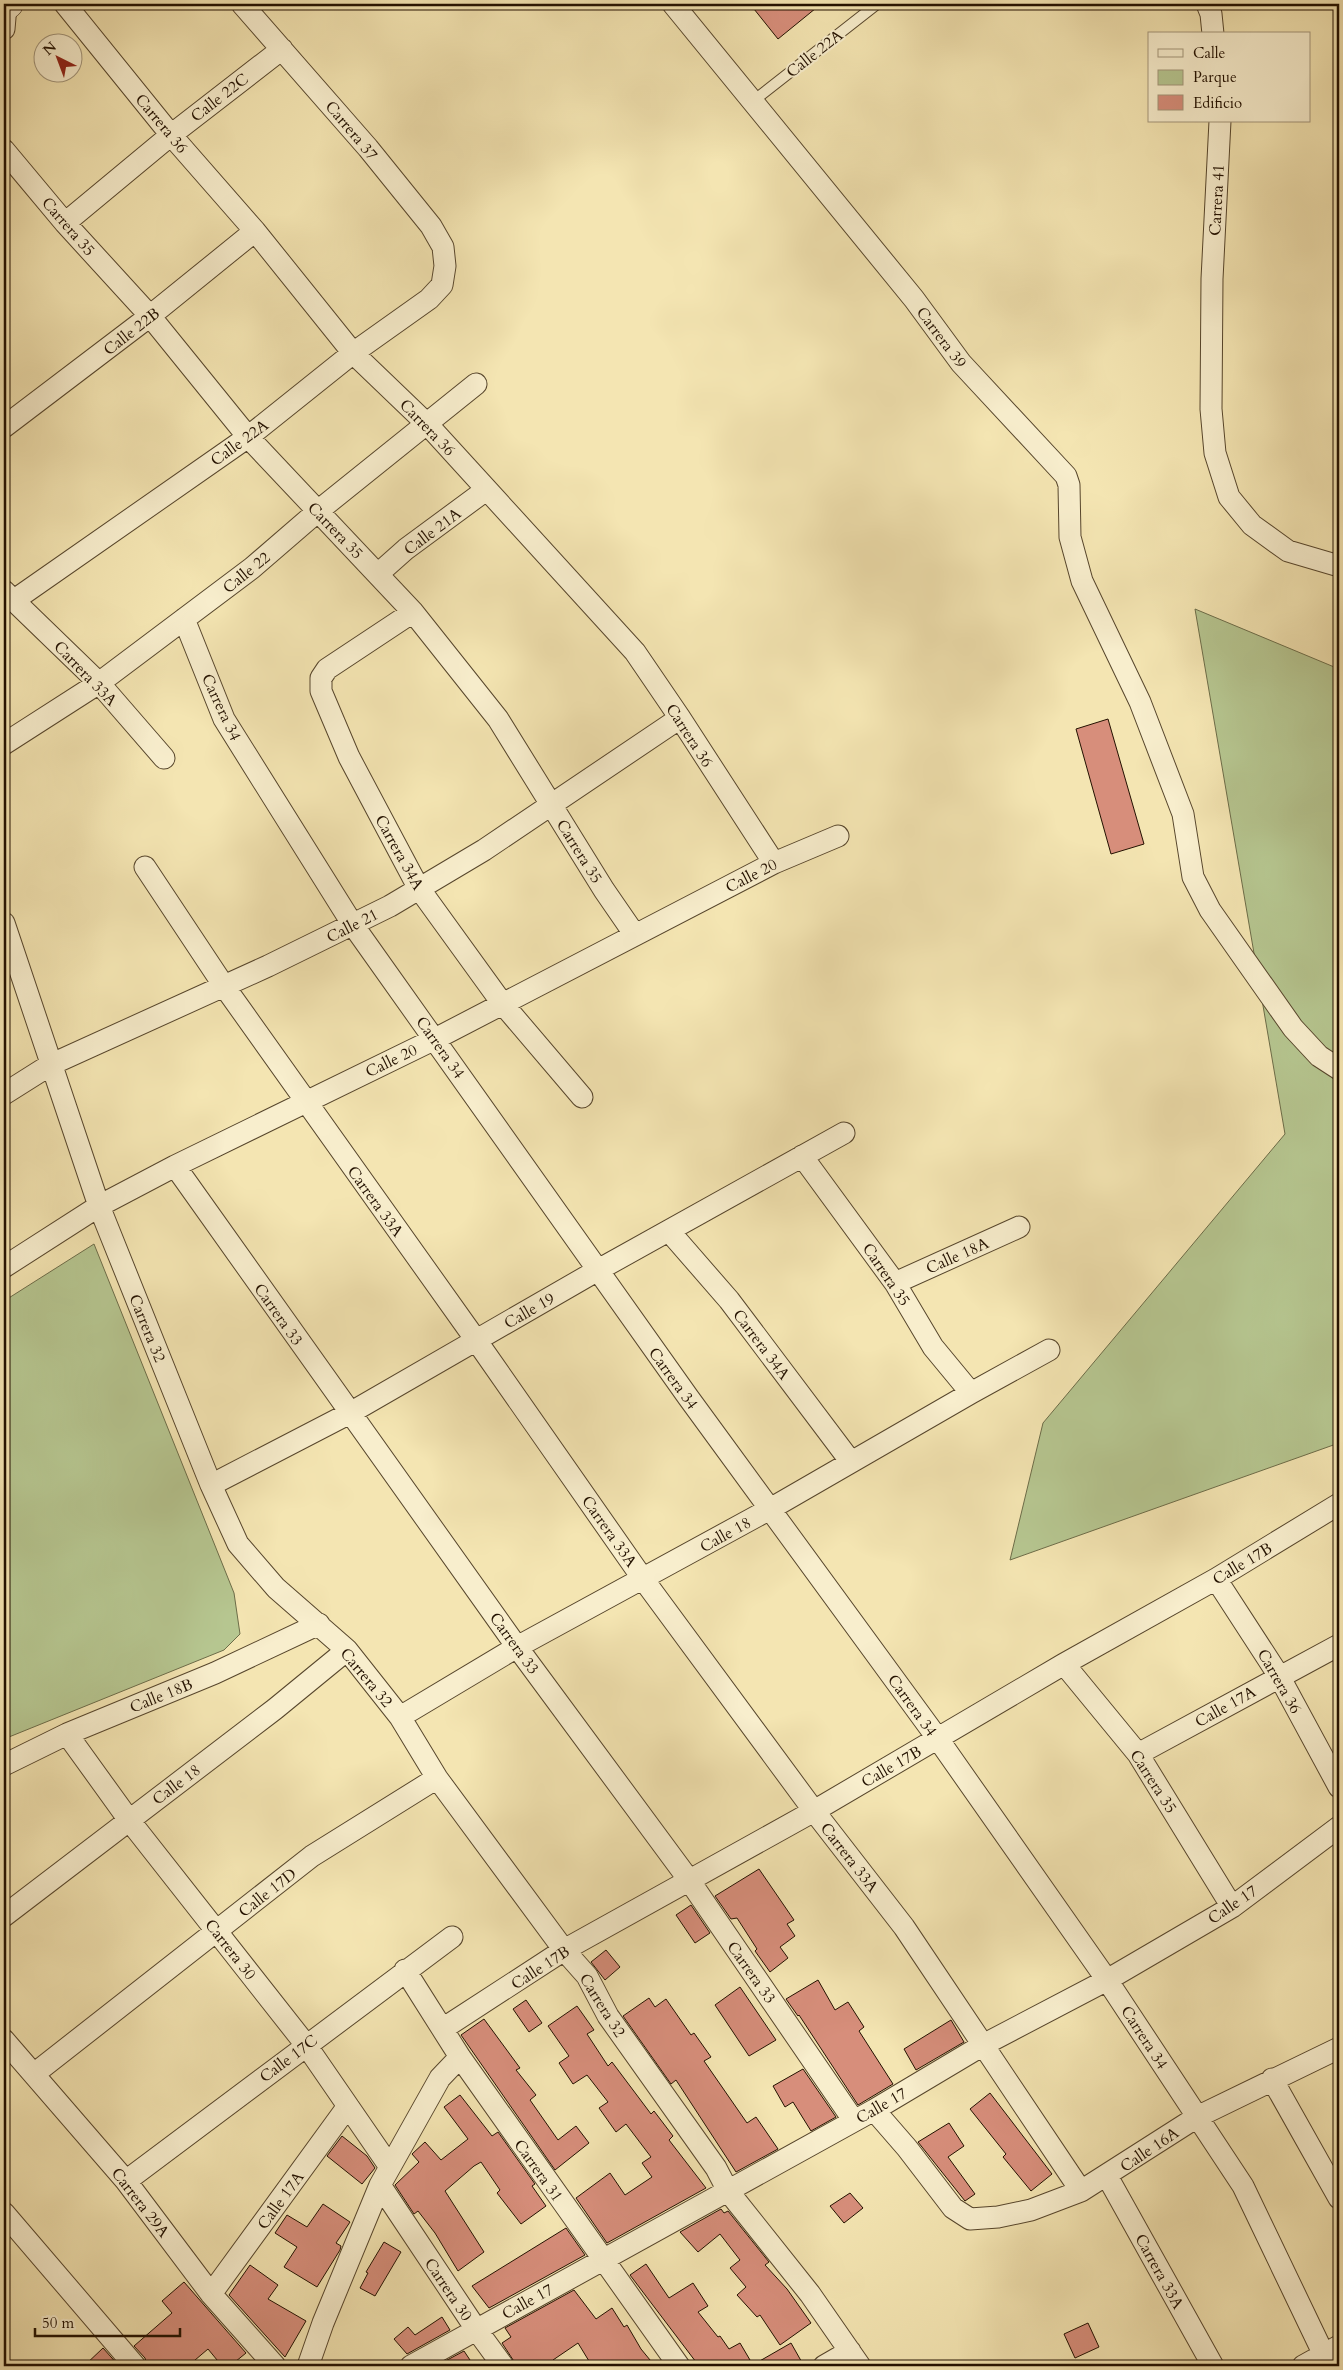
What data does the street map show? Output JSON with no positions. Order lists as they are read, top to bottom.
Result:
{
  "streets": {
    "street": [
      "Calle 22A",
      "Calle 22C",
      "Carrera 36",
      "Carrera 37",
      "Carrera 41",
      "Carrera 35",
      "Calle 22B",
      "Carrera 39",
      "Calle 21A",
      "Calle 22",
      "Carrera 33A",
      "Carrera 34",
      "Carrera 34A",
      "Calle 20",
      "Calle 21",
      "Calle 18A",
      "Calle 19",
      "Carrera 33",
      "Carrera 32",
      "Calle 18",
      "Calle 17B",
      "Calle 18B",
      "Calle 17A",
      "Calle 17D",
      "Calle 17",
      "Carrera 30",
      "Calle 17C",
      "Calle 16A",
      "Carrera 31",
      "Carrera 29A"
    ]
  },
  "crossings": [
    ["Calle 22A", "Carrera 36"],
    ["Calle 22A", "Carrera 37"],
    ["Calle 22A", "Carrera 35"],
    ["Calle 22A", "Carrera 39"],
    ["Calle 22A", "Carrera 33A"],
    ["Calle 22C", "Carrera 36"],
    ["Calle 22C", "Carrera 37"],
    ["Calle 22C", "Carrera 35"],
    ["Carrera 36", "Calle 22B"],
    ["Carrera 36", "Calle 21A"],
    ["Carrera 36", "Calle 22"],
    ["Carrera 36", "Calle 20"],
    ["Carrera 36", "Calle 21"],
    ["Carrera 36", "Calle 17B"],
    ["Carrera 36", "Calle 17A"],
    ["Carrera 35", "Calle 22B"],
    ["Carrera 35", "Calle 21A"],
    ["Carrera 35", "Calle 22"],
    ["Carrera 35", "Carrera 34A"],
    ["Carrera 35", "Calle 20"],
    ["Carrera 35", "Calle 21"],
    ["Carrera 35", "Calle 18A"],
    ["Carrera 35", "Calle 19"],
    ["Carrera 35", "Calle 18"],
    ["Carrera 35", "Calle 17B"],
    ["Carrera 35", "Calle 17A"],
    ["Carrera 35", "Calle 17"],
    ["Calle 22", "Carrera 33A"],
    ["Calle 22", "Carrera 34"],
    ["Carrera 33A", "Calle 20"],
    ["Carrera 33A", "Calle 21"],
    ["Carrera 33A", "Calle 19"],
    ["Carrera 33A", "Calle 18"],
    ["Carrera 33A", "Calle 17B"],
    ["Carrera 33A", "Calle 17"],
    ["Carrera 33A", "Calle 16A"],
    ["Carrera 34", "Calle 20"],
    ["Carrera 34", "Calle 21"],
    ["Carrera 34", "Calle 19"],
    ["Carrera 34", "Calle 18"],
    ["Carrera 34", "Calle 17B"],
    ["Carrera 34", "Calle 17"],
    ["Carrera 34", "Calle 16A"],
    ["Carrera 34A", "Calle 20"],
    ["Carrera 34A", "Calle 21"],
    ["Carrera 34A", "Calle 19"],
    ["Carrera 34A", "Calle 18"],
    ["Calle 20", "Carrera 33"],
    ["Calle 20", "Carrera 32"],
    ["Calle 21", "Carrera 32"],
    ["Calle 19", "Carrera 33"],
    ["Calle 19", "Carrera 32"],
    ["Carrera 33", "Calle 18"],
    ["Carrera 33", "Calle 17B"],
    ["Carrera 33", "Calle 17"],
    ["Carrera 32", "Calle 18"],
    ["Carrera 32", "Calle 17B"],
    ["Carrera 32", "Calle 18B"],
    ["Carrera 32", "Calle 17D"],
    ["Carrera 32", "Calle 17"],
    ["Calle 18", "Carrera 30"],
    ["Calle 17B", "Carrera 31"],
    ["Calle 18B", "Carrera 30"],
    ["Calle 17A", "Carrera 30"],
    ["Calle 17A", "Carrera 29A"],
    ["Calle 17D", "Carrera 30"],
    ["Calle 17D", "Carrera 29A"],
    ["Calle 17", "Carrera 30"],
    ["Calle 17", "Calle 16A"],
    ["Calle 17", "Carrera 31"],
    ["Carrera 30", "Calle 17C"],
    ["Calle 17C", "Carrera 31"],
    ["Calle 17C", "Carrera 29A"]
  ],
  "legend": ["Calle", "Parque", "Edificio"],
  "scale_bar": "50 m",
  "north": "top left"
}
